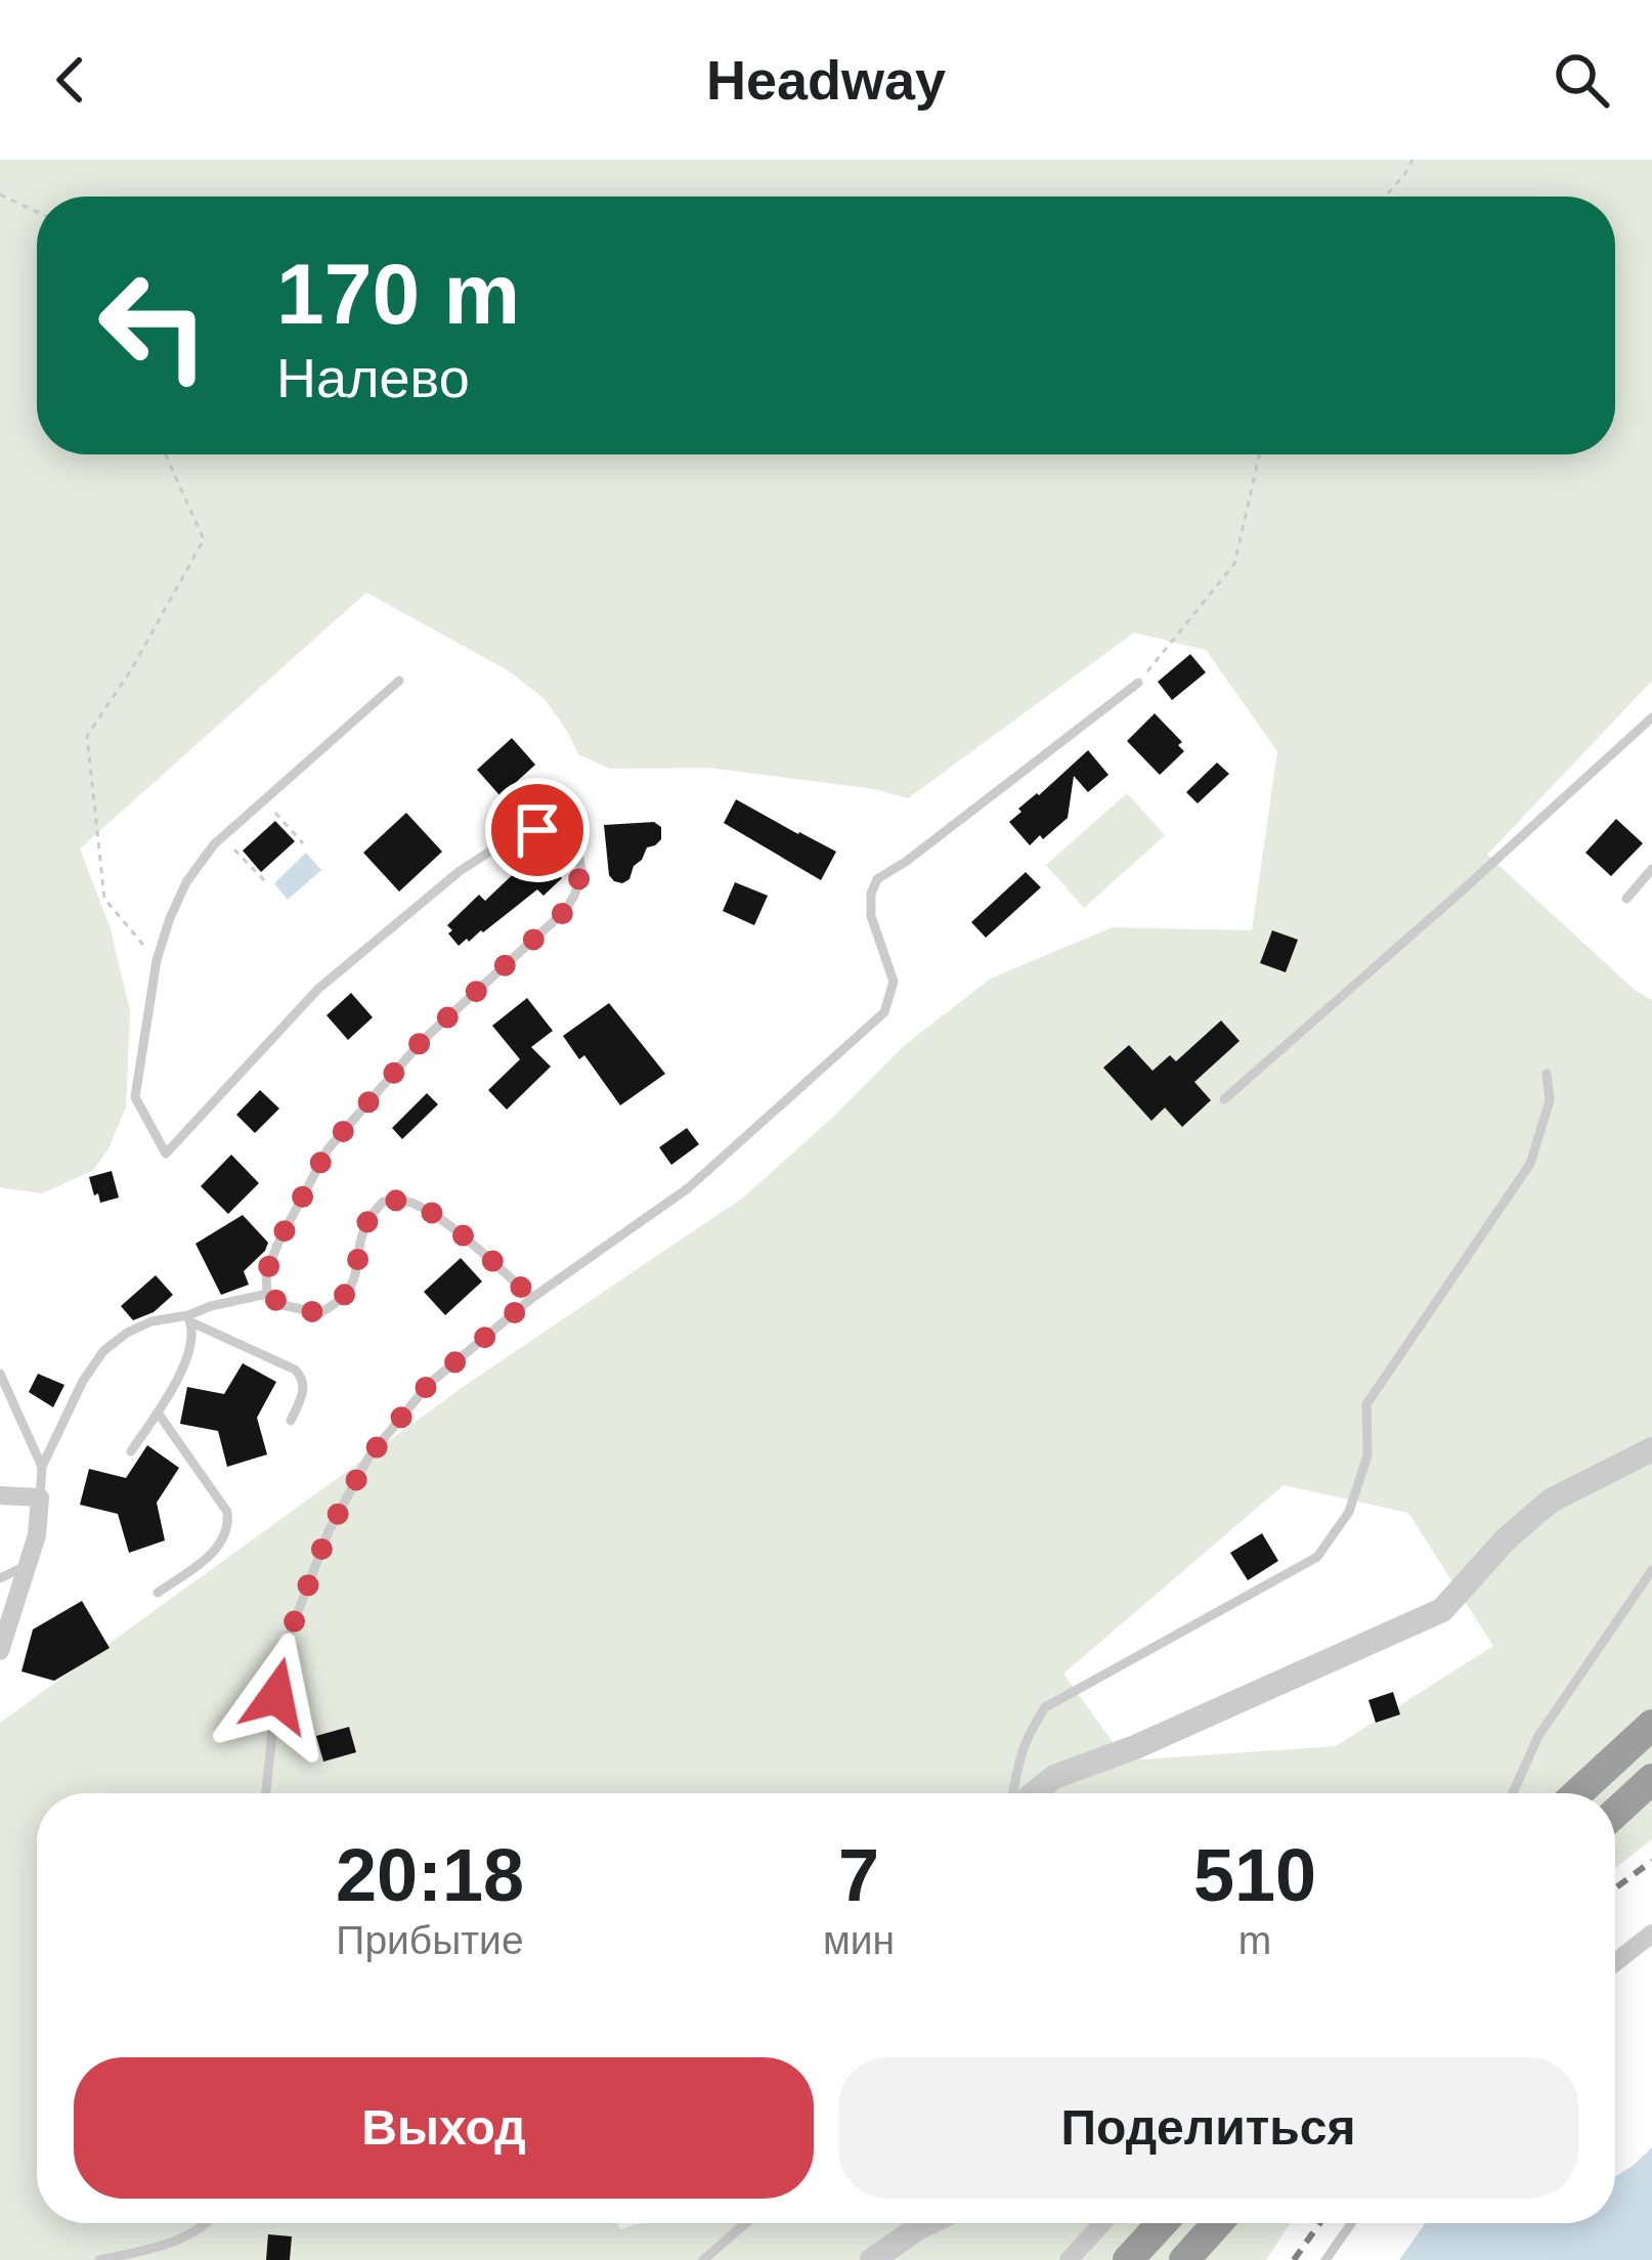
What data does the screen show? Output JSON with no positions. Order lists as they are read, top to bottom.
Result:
{
  "page": {
    "header": "Headway",
    "turn": ["170 m", "Налево"],
    "eta": [
      "20:18",
      "Прибытие",
      "7",
      "мин",
      "510",
      "m"
    ],
    "buttons": ["Выход", "Поделиться"]
  }
}
